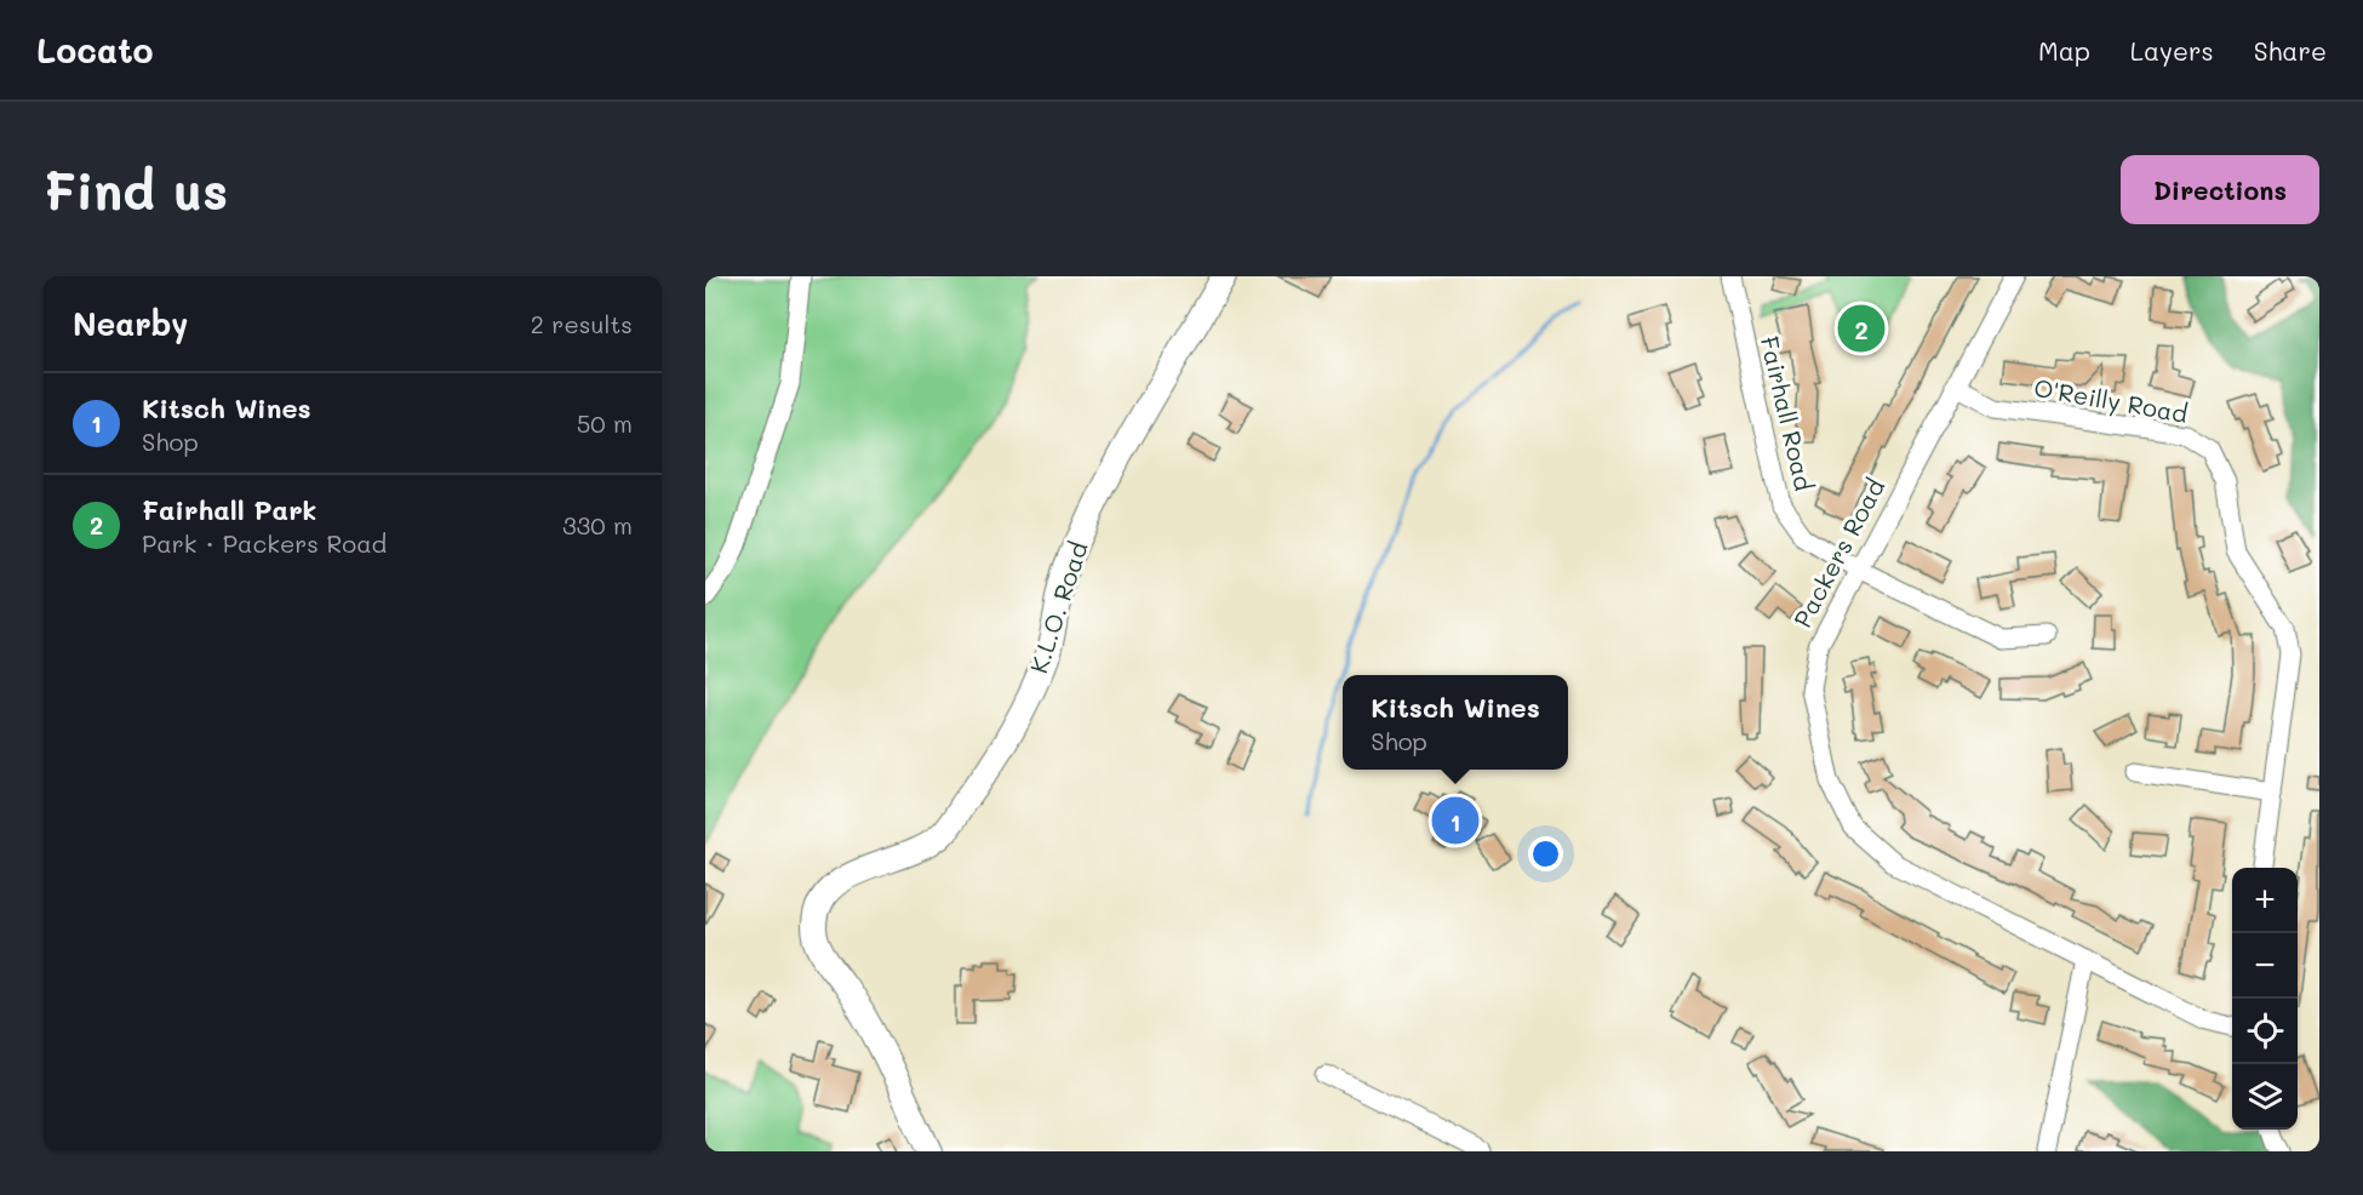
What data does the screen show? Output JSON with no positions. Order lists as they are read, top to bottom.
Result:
{
  "streets": {
    "main road": ["K.L.O. Road"],
    "street": ["O'Reilly Road", "Fairhall Road", "Packers Road"]
  },
  "crossings": [
    ["O'Reilly Road", "Packers Road"],
    ["Fairhall Road", "Packers Road"]
  ],
  "page": {
    "header": "Locato",
    "nav": ["Map", "Layers", "Share"],
    "buttons": "Directions",
    "title": "Find us",
    "heading": ["Nearby", "2 results"],
    "pins": ["2", "1"],
    "list": [
      {
        "mark": "1",
        "name": "Kitsch Wines",
        "note": "Shop",
        "value": "50 m"
      },
      {
        "mark": "2",
        "name": "Fairhall Park",
        "note": "Park · Packers Road",
        "value": "330 m"
      }
    ],
    "popup": ["Kitsch Wines", "Shop"],
    "map_buttons": ["+", "−"]
  }
}
